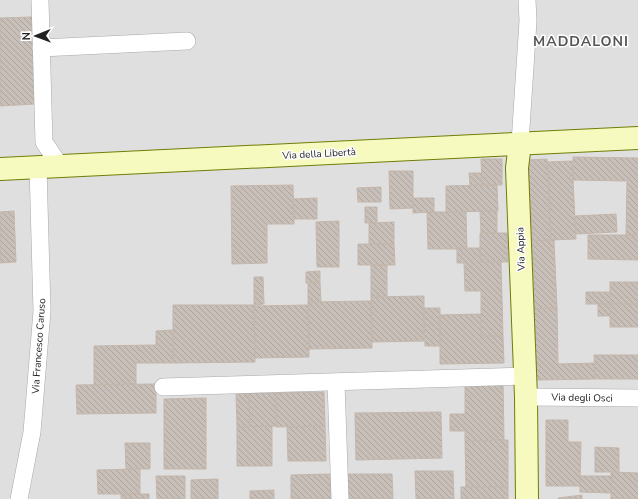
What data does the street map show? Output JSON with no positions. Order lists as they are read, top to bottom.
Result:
{
  "streets": {
    "main road": ["Via della Libertà", "Via Appia"],
    "street": ["Via Francesco Caruso", "Via degli Osci"]
  },
  "crossings": [
    ["Via della Libertà", "Via Appia"],
    ["Via della Libertà", "Via Francesco Caruso"],
    ["Via Appia", "Via degli Osci"]
  ],
  "districts": ["MADDALONI"],
  "north": "left"
}
